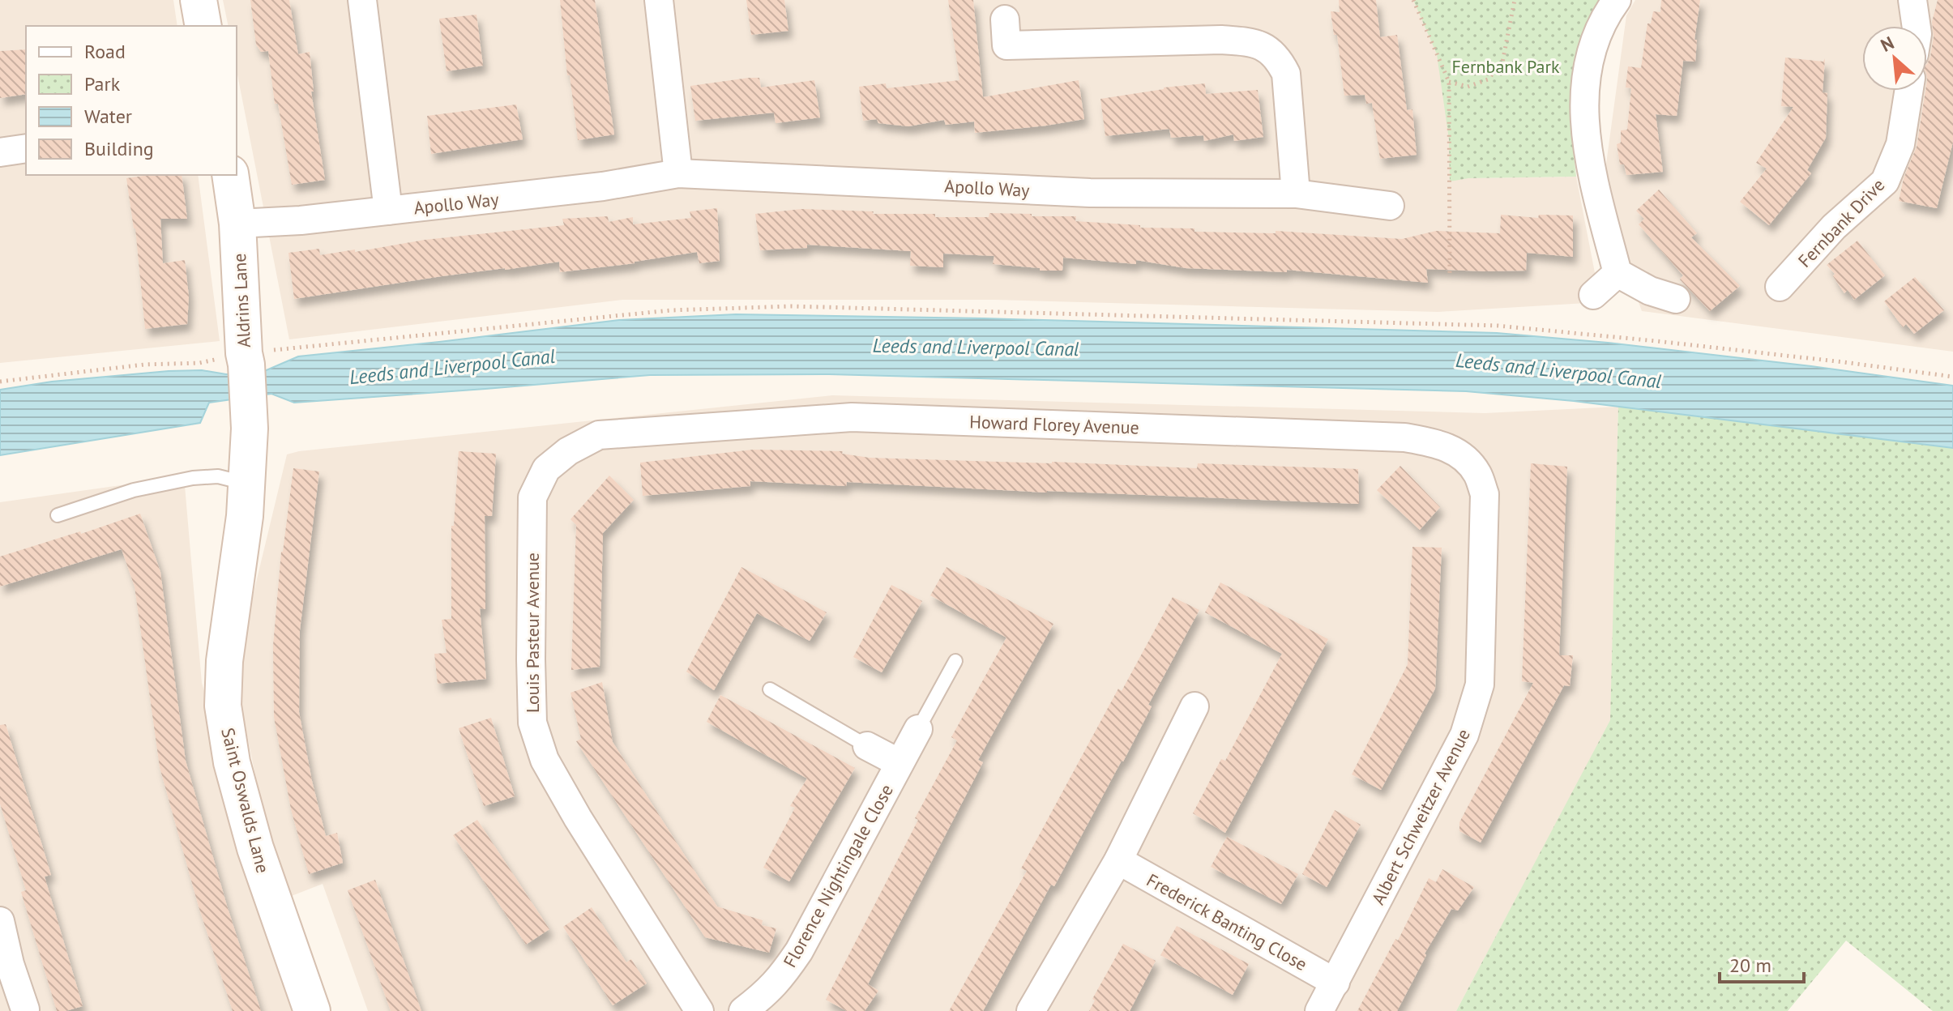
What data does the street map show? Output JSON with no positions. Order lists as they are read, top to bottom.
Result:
{
  "streets": {
    "street": [
      "Apollo Way",
      "Fernbank Drive",
      "Aldrins Lane",
      "Howard Florey Avenue",
      "Louis Pasteur Avenue",
      "Saint Oswalds Lane",
      "Albert Schweitzer Avenue",
      "Florence Nightingale Close",
      "Frederick Banting Close"
    ]
  },
  "crossings": [
    ["Apollo Way", "Aldrins Lane"],
    ["Aldrins Lane", "Saint Oswalds Lane"],
    ["Howard Florey Avenue", "Louis Pasteur Avenue"],
    ["Howard Florey Avenue", "Albert Schweitzer Avenue"],
    ["Albert Schweitzer Avenue", "Frederick Banting Close"]
  ],
  "water": ["Leeds and Liverpool Canal"],
  "parks": ["Fernbank Park"],
  "legend": [
    "Road",
    "Park",
    "Water",
    "Building"
  ],
  "scale_bar": "20 m",
  "north": "top left"
}
